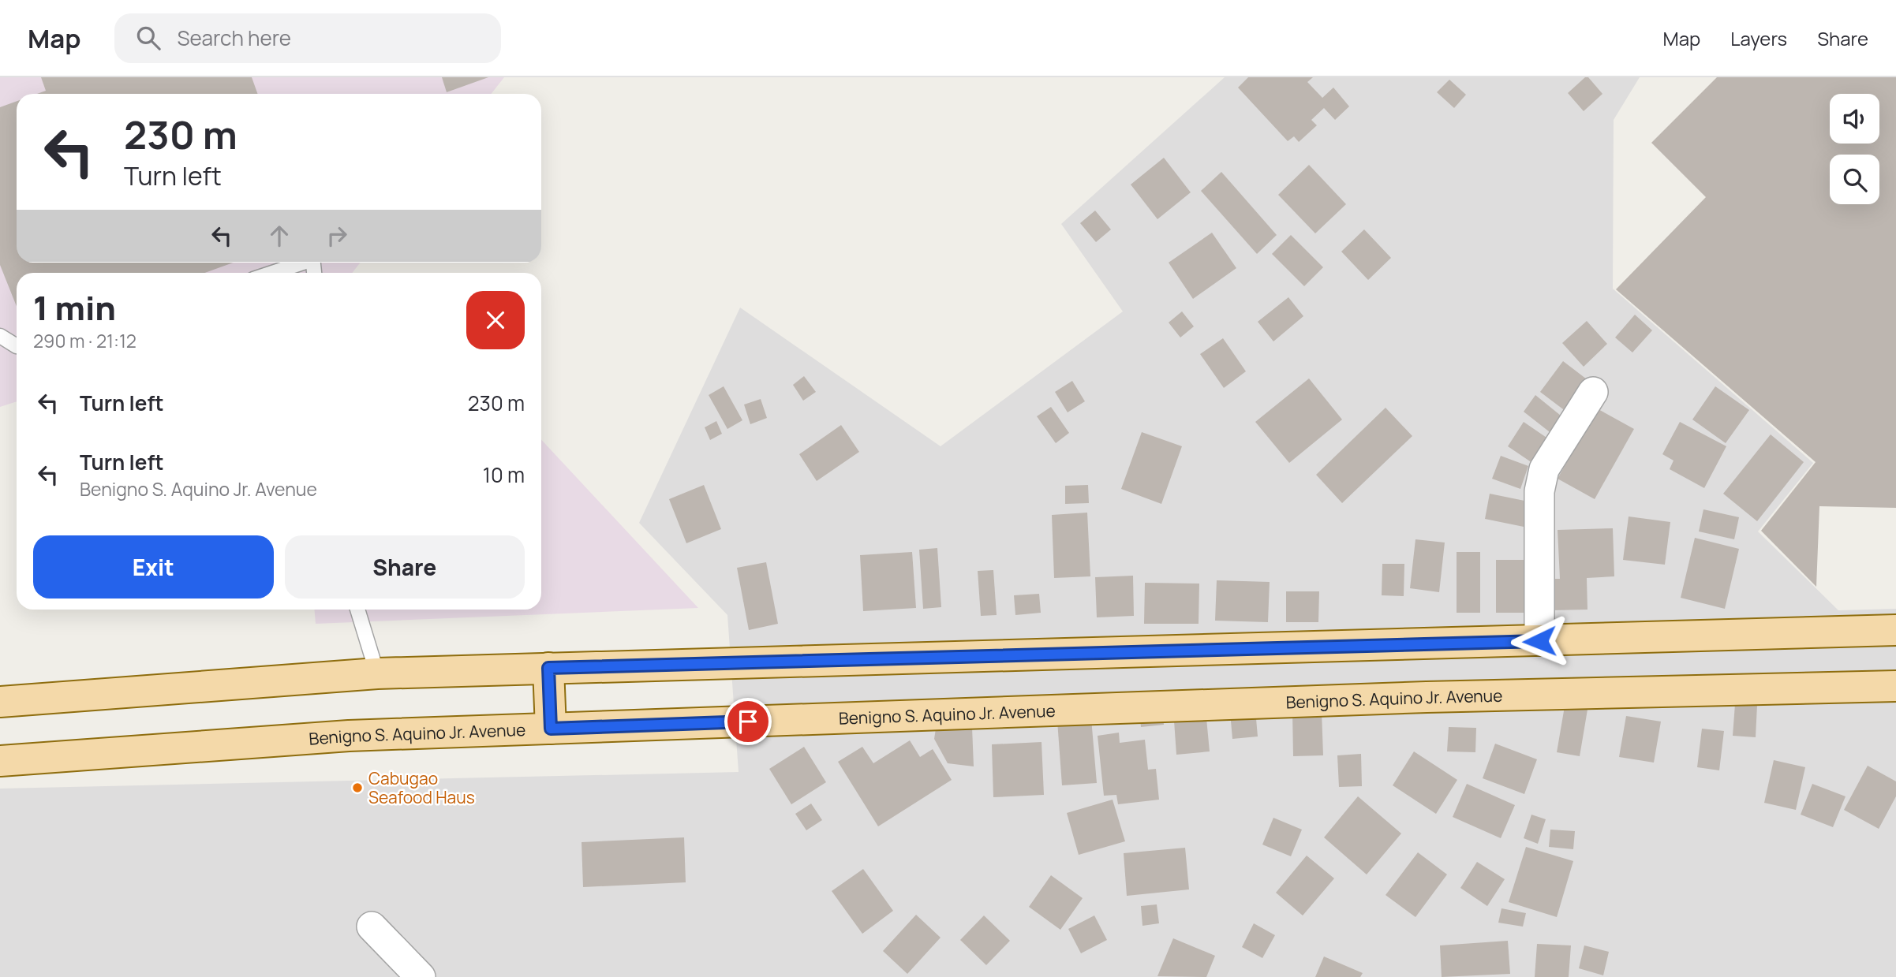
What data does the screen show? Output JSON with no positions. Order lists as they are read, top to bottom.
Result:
{
  "streets": {
    "main road": ["Benigno S. Aquino Jr. Avenue"]
  },
  "places": ["Cabugao Seafood Haus"],
  "page": {
    "header": "Map",
    "search": "Search here",
    "nav": ["Map", "Layers", "Share"],
    "turn": ["230 m", "Turn left"],
    "heading": ["1 min", "290 m · 21:12"],
    "list": [
      {
        "name": "Turn left",
        "value": "230 m"
      },
      {
        "name": "Turn left",
        "note": "Benigno S. Aquino Jr. Avenue",
        "value": "10 m"
      }
    ],
    "buttons": ["Exit", "Share"]
  }
}
